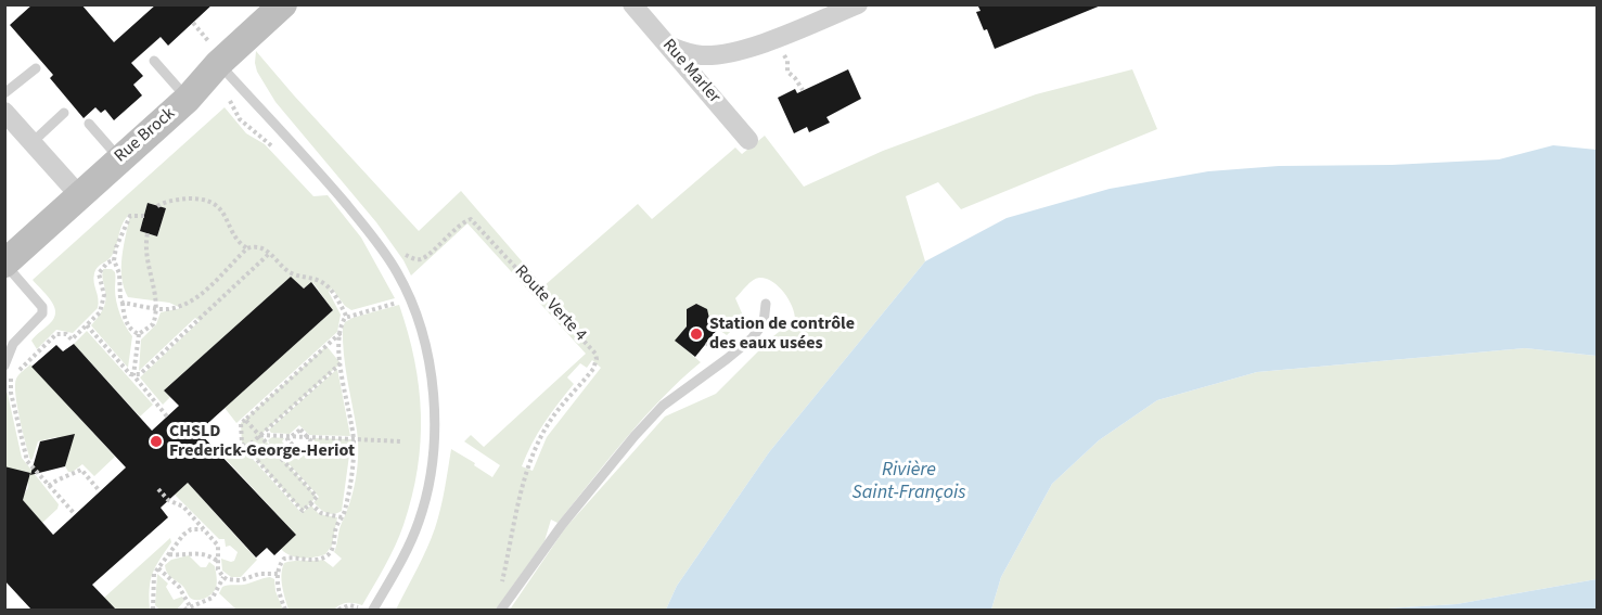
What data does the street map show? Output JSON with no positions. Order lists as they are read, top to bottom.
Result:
{
  "streets": {
    "street": ["Rue Marler", "Rue Brock"],
    "path": ["Route Verte 4"]
  },
  "water": ["Rivière Saint-François"],
  "places": ["Station de contrôle des eaux usées", "CHSLD Frederick-George-Heriot"]
}
